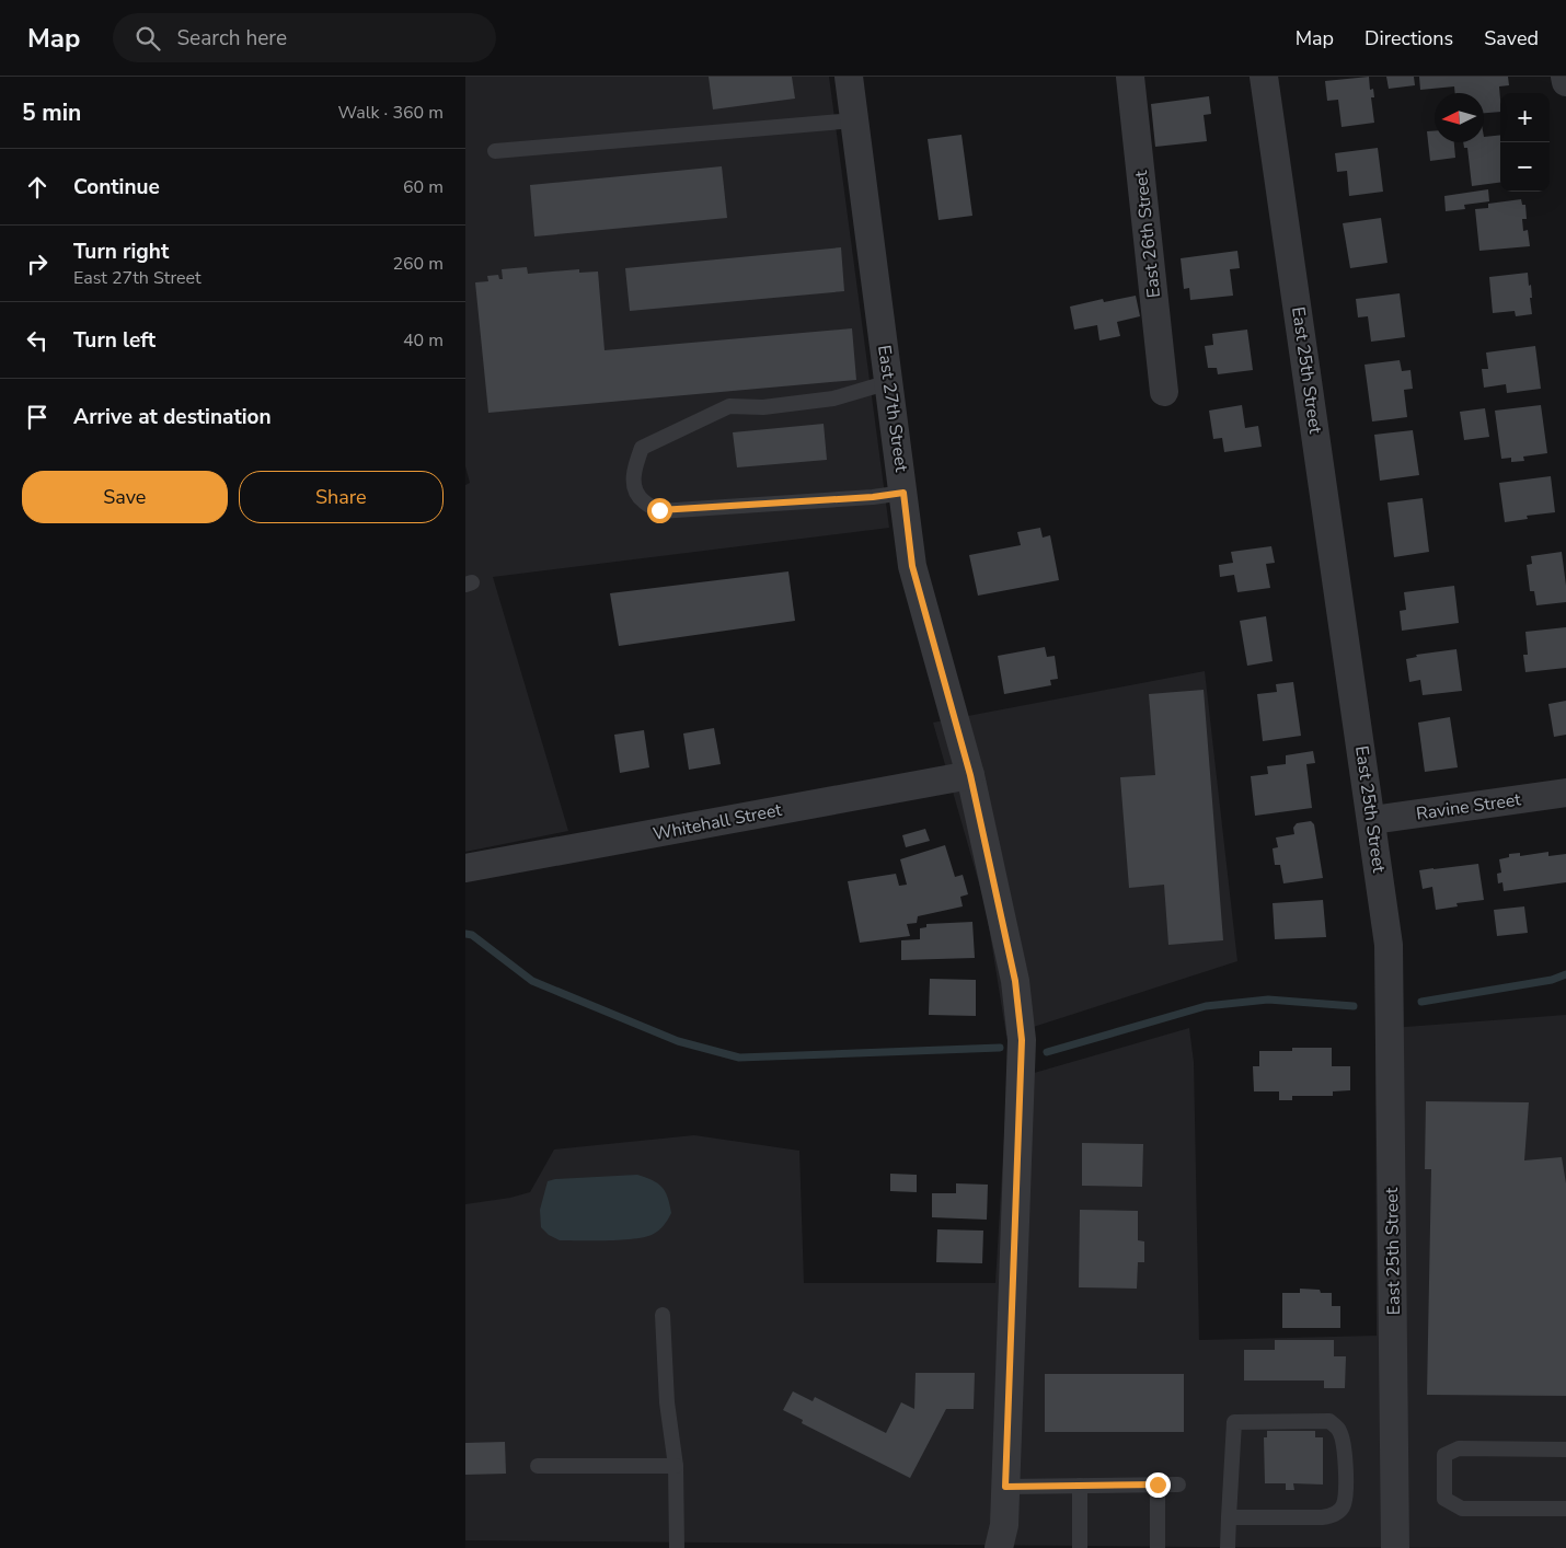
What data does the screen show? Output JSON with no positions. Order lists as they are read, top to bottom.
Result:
{
  "streets": {
    "street": [
      "East 26th Street",
      "East 25th Street",
      "East 27th Street",
      "Ravine Street",
      "Whitehall Street"
    ]
  },
  "crossings": [
    ["East 25th Street", "Ravine Street"],
    ["East 27th Street", "Whitehall Street"]
  ],
  "north": "left",
  "page": {
    "header": "Map",
    "search": "Search here",
    "nav": ["Map", "Directions", "Saved"],
    "heading": ["5 min", "Walk · 360 m"],
    "map_buttons": ["+", "−"],
    "list": [
      ["Continue", "60 m"],
      ["Turn right", "East 27th Street", "260 m"],
      ["Turn left", "40 m"],
      "Arrive at destination"
    ],
    "buttons": ["Save", "Share"]
  }
}
